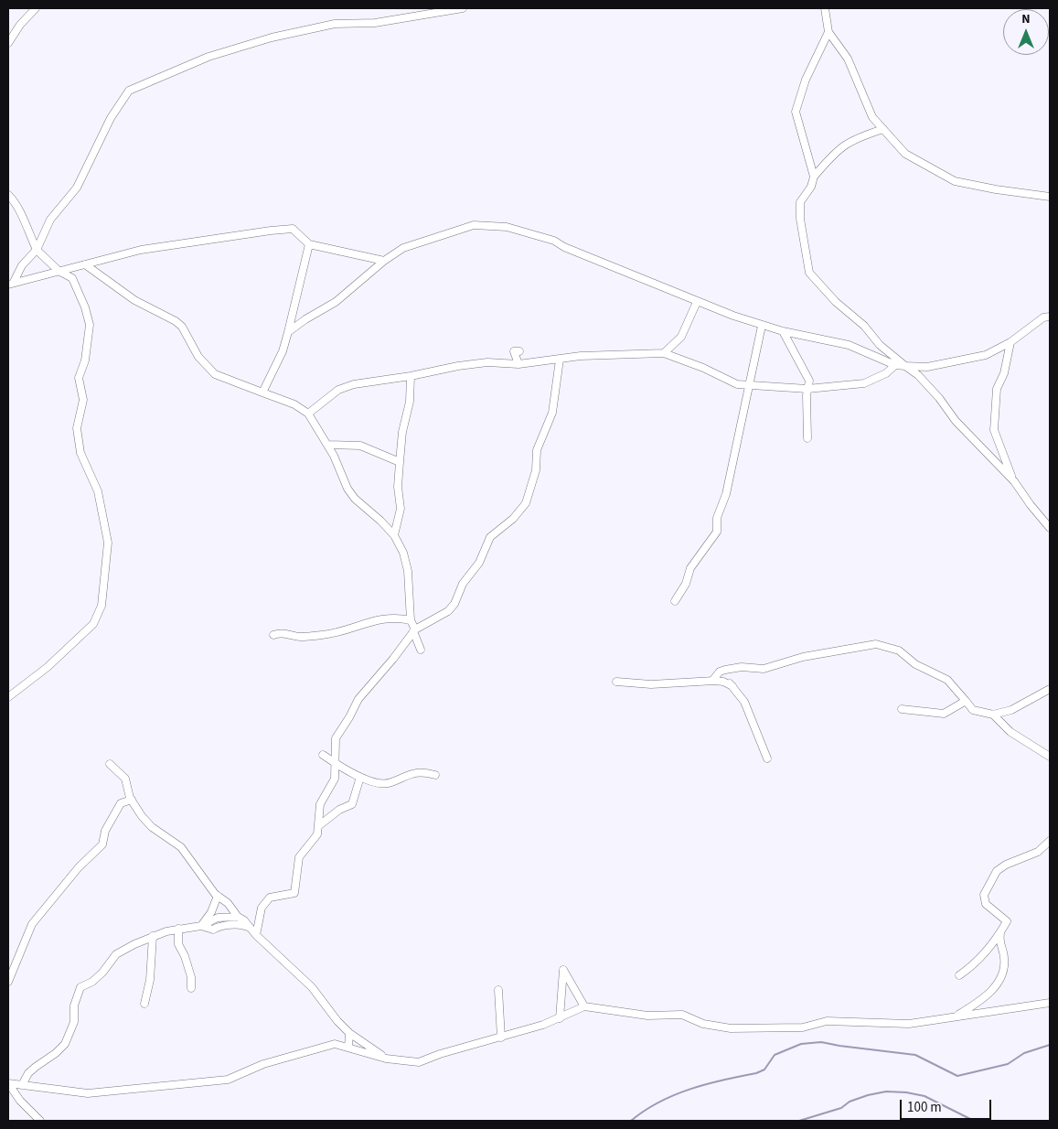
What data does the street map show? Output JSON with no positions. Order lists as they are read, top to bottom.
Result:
{
  "scale_bar": "100 m",
  "north": "top"
}
